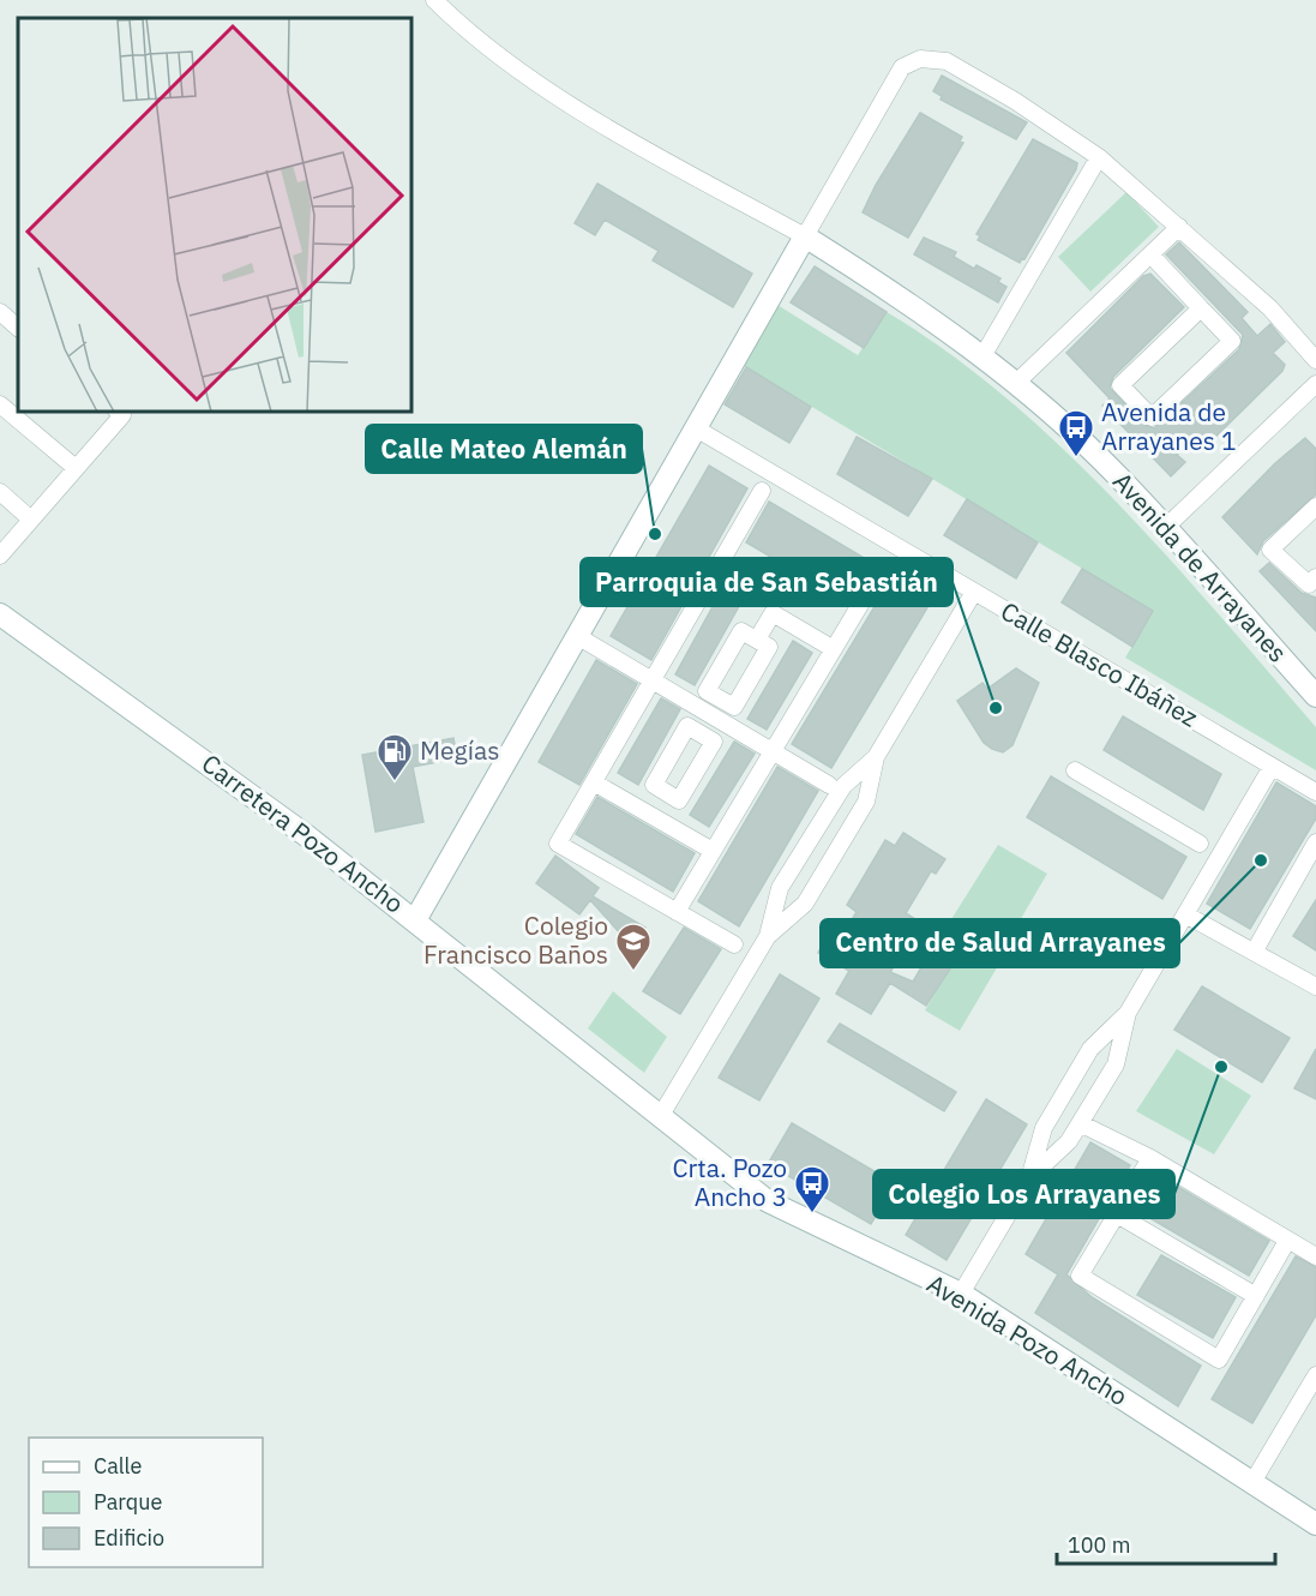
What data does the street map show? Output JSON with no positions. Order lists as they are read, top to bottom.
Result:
{
  "streets": {
    "main road": ["Avenida de Arrayanes", "Carretera Pozo Ancho", "Avenida Pozo Ancho"],
    "street": ["Calle Blasco Ibáñez"]
  },
  "crossings": [
    ["Carretera Pozo Ancho", "Avenida Pozo Ancho"]
  ],
  "places": {
    "bus stop": ["Avenida de Arrayanes 1", "Crta. Pozo Ancho 3"],
    "other": [
      "Calle Mateo Alemán",
      "Parroquia de San Sebastián",
      "Centro de Salud Arrayanes",
      "Colegio Los Arrayanes"
    ],
    "fuel station": ["Megías"],
    "school or university": ["Colegio Francisco Baños"]
  },
  "legend": ["Calle", "Parque", "Edificio"],
  "scale_bar": "100 m"
}
